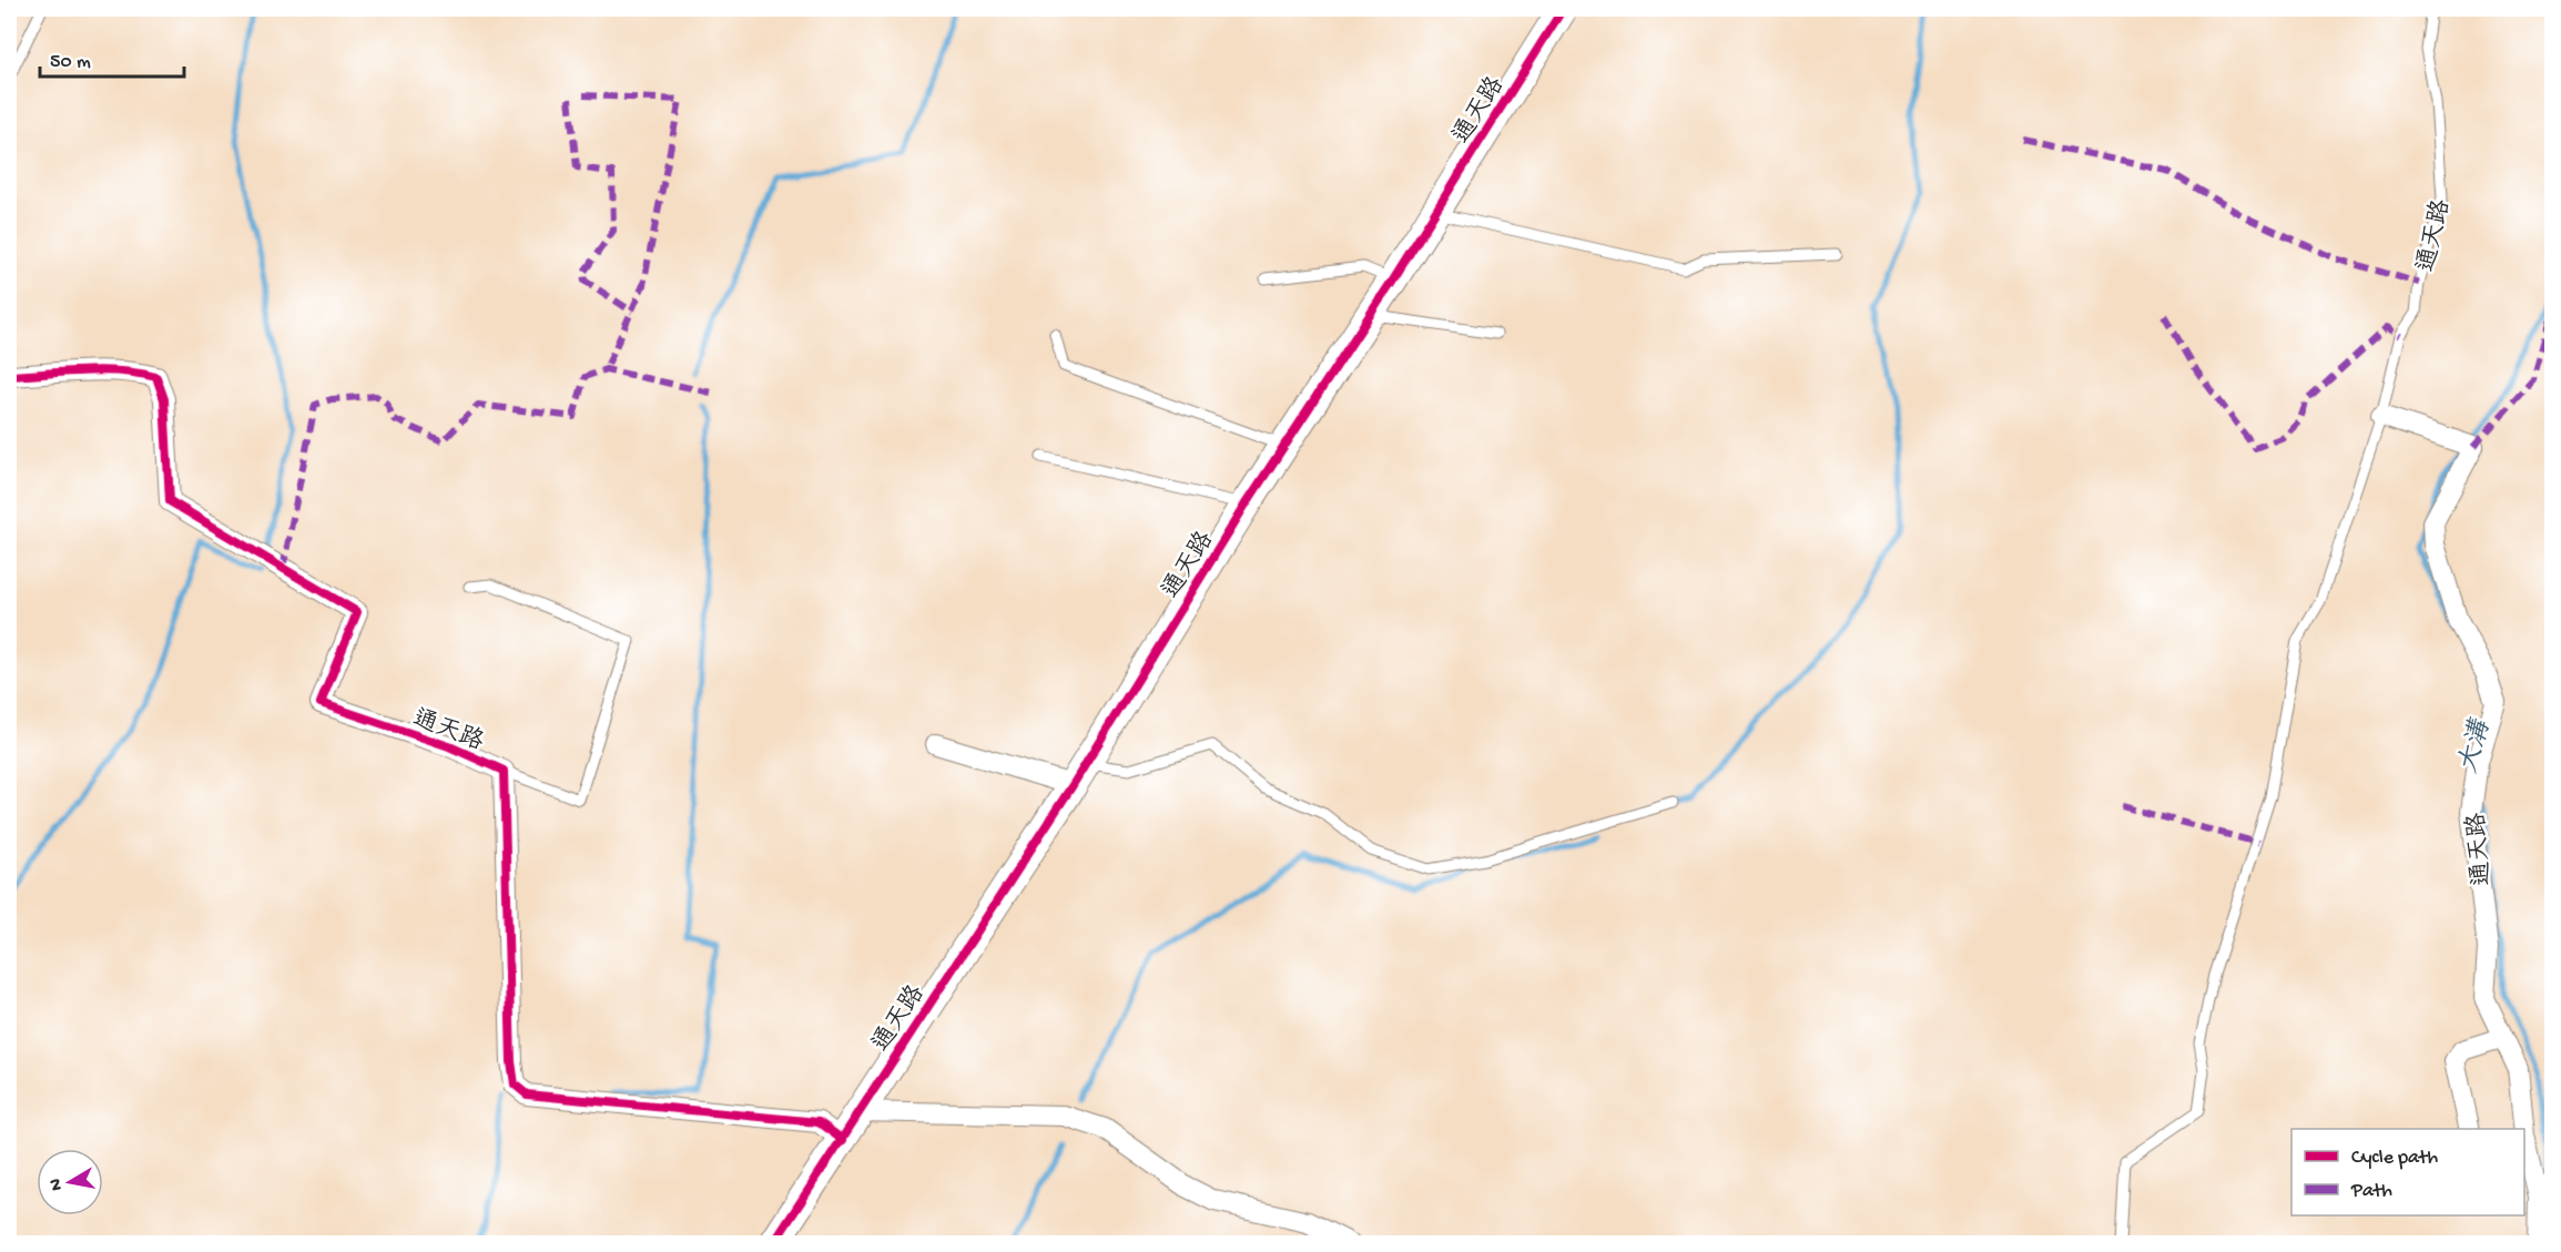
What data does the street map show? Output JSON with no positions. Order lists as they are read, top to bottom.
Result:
{
  "streets": {
    "street": ["通天路"]
  },
  "water": ["大溝"],
  "legend": ["Cycle path", "Path"],
  "scale_bar": "50 m",
  "north": "left"
}
